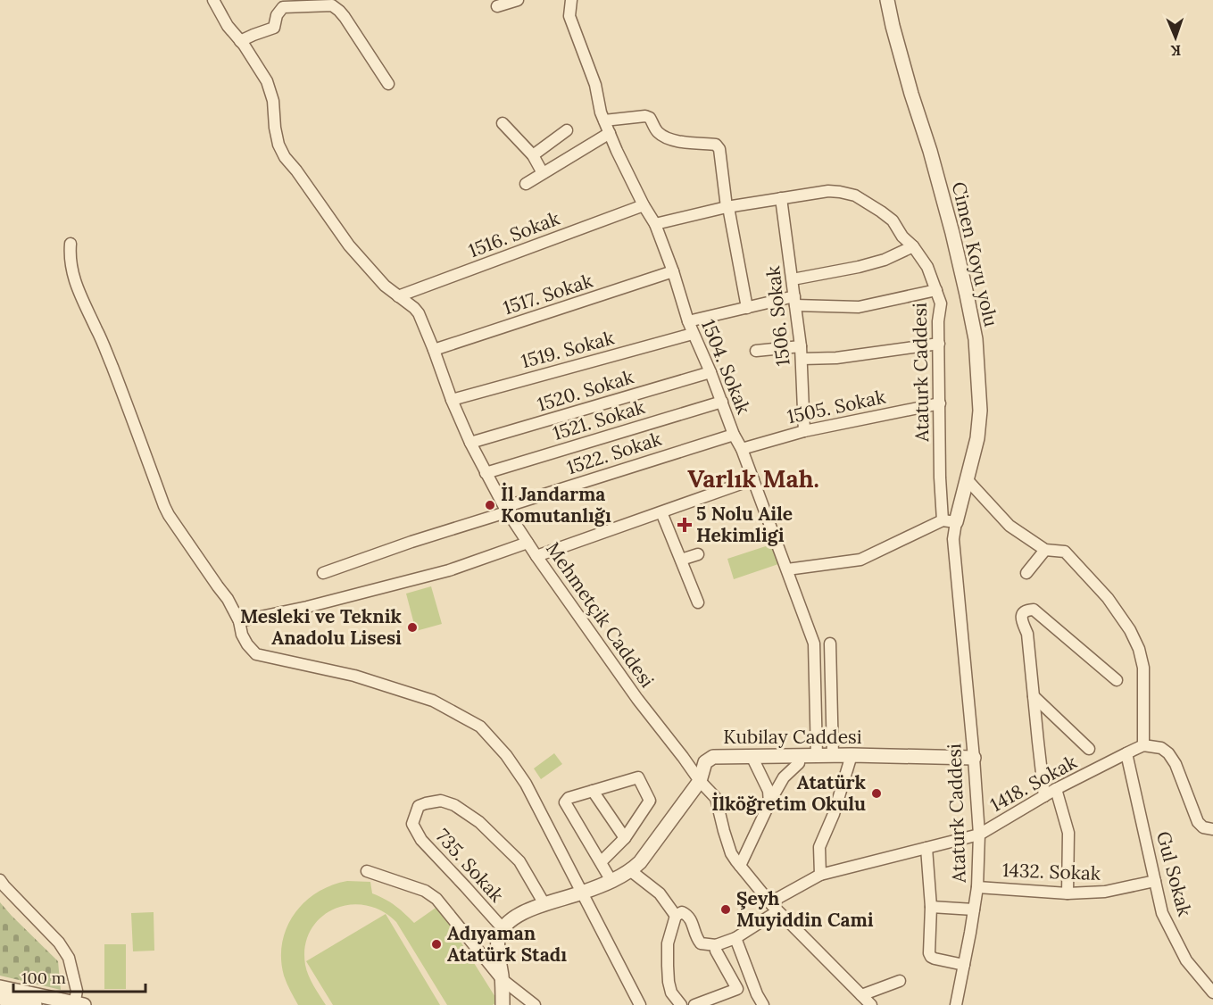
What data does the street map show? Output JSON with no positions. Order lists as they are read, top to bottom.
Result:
{
  "streets": {
    "street": [
      "1516. Sokak",
      "Cimen Koyu yolu",
      "1517. Sokak",
      "1506. Sokak",
      "1519. Sokak",
      "1504. Sokak",
      "Ataturk Caddesi",
      "1520. Sokak",
      "1505. Sokak",
      "1521. Sokak",
      "1522. Sokak",
      "Mehmetçik Caddesi",
      "Kubilay Caddesi",
      "1418. Sokak",
      "735. Sokak",
      "1432. Sokak",
      "Gul Sokak"
    ]
  },
  "crossings": [
    ["1516. Sokak", "1504. Sokak"],
    ["1516. Sokak", "Mehmetçik Caddesi"],
    ["Cimen Koyu yolu", "Ataturk Caddesi"],
    ["1517. Sokak", "1504. Sokak"],
    ["1517. Sokak", "Mehmetçik Caddesi"],
    ["1506. Sokak", "Ataturk Caddesi"],
    ["1506. Sokak", "1505. Sokak"],
    ["1519. Sokak", "1504. Sokak"],
    ["1519. Sokak", "Mehmetçik Caddesi"],
    ["1504. Sokak", "Ataturk Caddesi"],
    ["1504. Sokak", "1520. Sokak"],
    ["1504. Sokak", "1505. Sokak"],
    ["1504. Sokak", "1521. Sokak"],
    ["1504. Sokak", "1522. Sokak"],
    ["1504. Sokak", "Kubilay Caddesi"],
    ["Ataturk Caddesi", "1505. Sokak"],
    ["Ataturk Caddesi", "Kubilay Caddesi"],
    ["Ataturk Caddesi", "1418. Sokak"],
    ["Ataturk Caddesi", "1432. Sokak"],
    ["1520. Sokak", "Mehmetçik Caddesi"],
    ["1521. Sokak", "Mehmetçik Caddesi"],
    ["1522. Sokak", "Mehmetçik Caddesi"],
    ["Mehmetçik Caddesi", "Kubilay Caddesi"],
    ["Mehmetçik Caddesi", "1418. Sokak"],
    ["Kubilay Caddesi", "735. Sokak"],
    ["1418. Sokak", "Gul Sokak"],
    ["1432. Sokak", "Gul Sokak"]
  ],
  "districts": ["Varlık Mah."],
  "places": {
    "other": [
      "İl Jandarma Komutanlığı",
      "Mesleki ve Teknik Anadolu Lisesi",
      "Atatürk İlköğretim Okulu",
      "Şeyh Muyiddin Cami",
      "Adıyaman Atatürk Stadı"
    ],
    "health": ["5 Nolu Aile Hekimligi"]
  },
  "scale_bar": "100 m",
  "north": "bottom"
}
